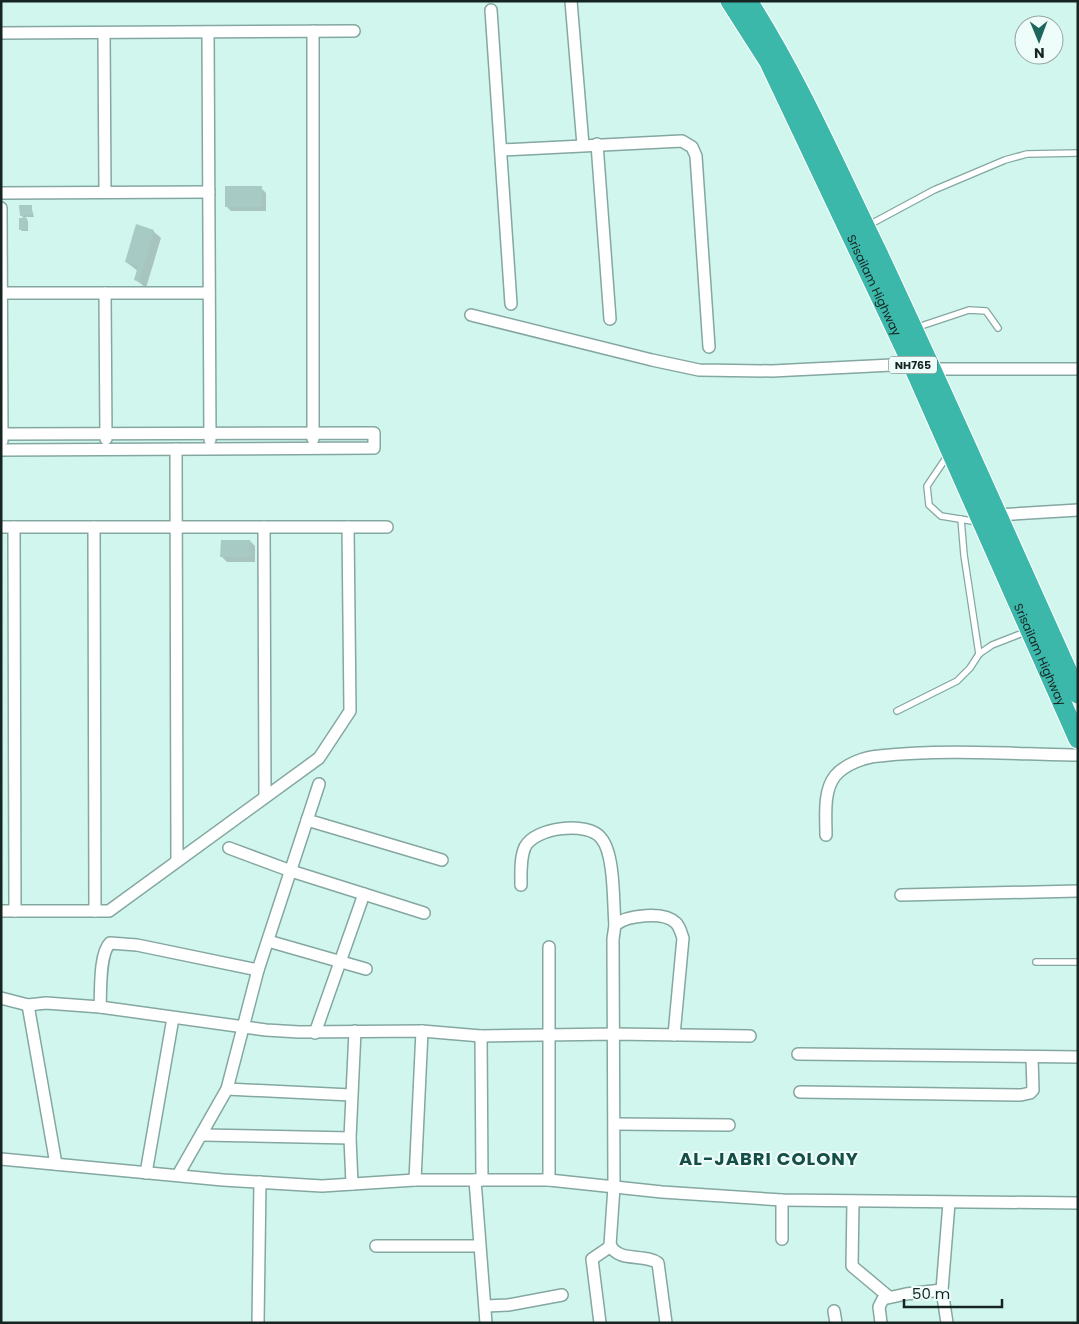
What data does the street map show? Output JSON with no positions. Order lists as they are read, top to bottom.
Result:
{
  "streets": {
    "highway": ["Srisailam Highway", "NH765"]
  },
  "districts": ["AL-JABRI COLONY"],
  "scale_bar": "50 m",
  "north": "bottom"
}
